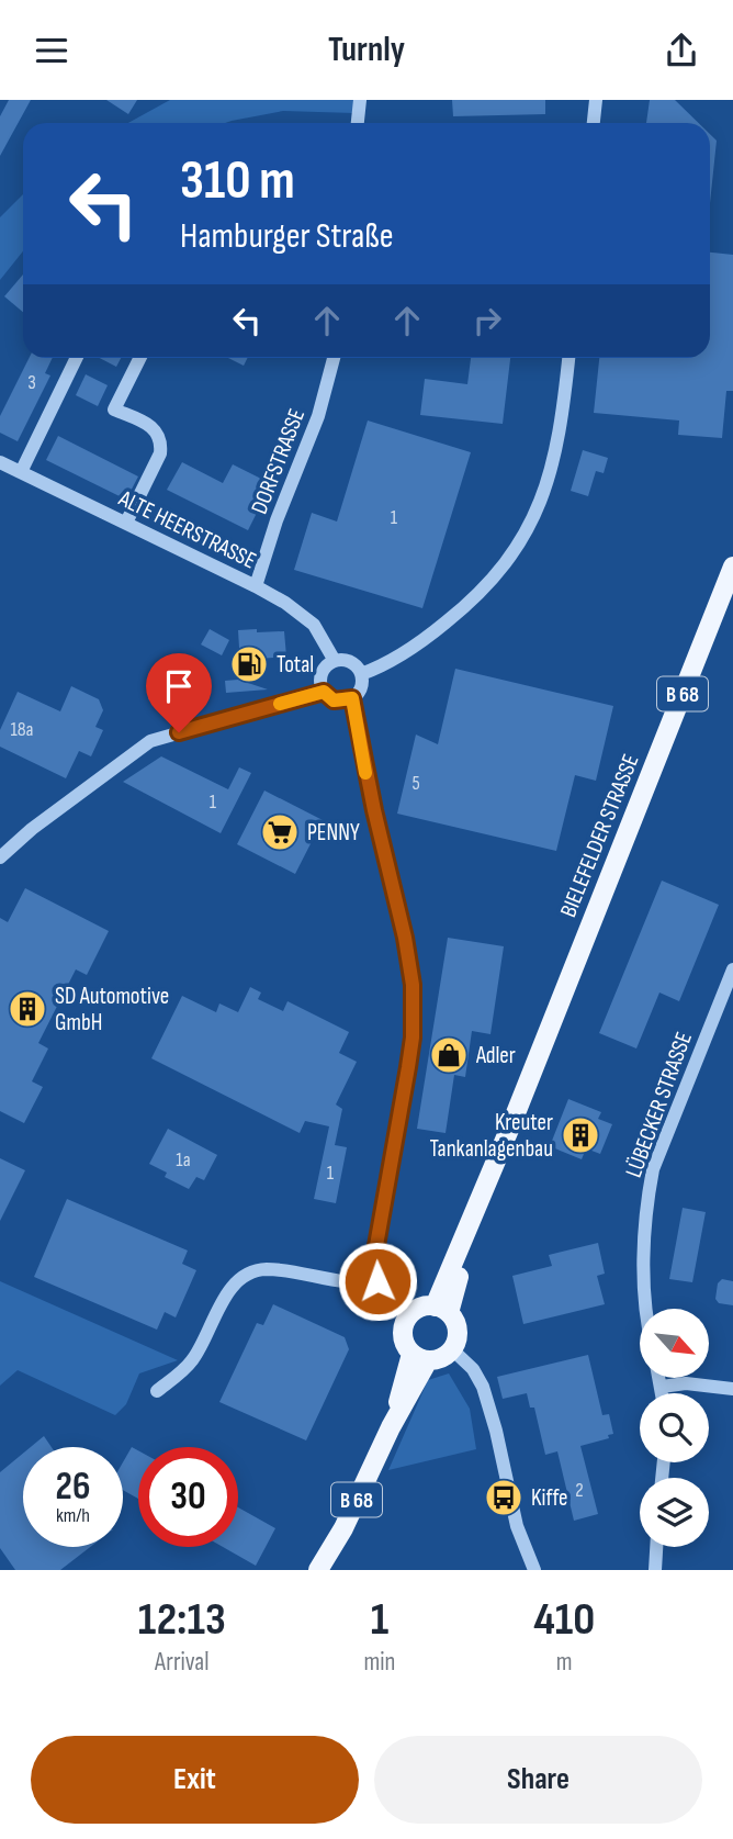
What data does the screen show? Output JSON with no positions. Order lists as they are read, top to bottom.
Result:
{
  "streets": {
    "main road": ["B 68", "BIELEFELDER STRASSE"],
    "street": ["DORFSTRASSE", "ALTE HEERSTRASSE", "LÜBECKER STRASSE"]
  },
  "crossings": [
    ["DORFSTRASSE", "ALTE HEERSTRASSE"],
    ["B 68", "BIELEFELDER STRASSE"]
  ],
  "places": {
    "fuel station": ["Total"],
    "supermarket": ["PENNY"],
    "building": ["SD Automotive GmbH", "Kreuter Tankanlagenbau"],
    "shop": ["Adler"],
    "bus stop": ["Kiffe"]
  },
  "house_numbers": [
    "3",
    "1",
    "18a",
    "5",
    "1",
    "1a",
    "1",
    "2"
  ],
  "north": "bottom right",
  "page": {
    "header": "Turnly",
    "turn": ["310 m", "Hamburger Straße"],
    "speed": "26 km/h",
    "limit": "30",
    "eta": [
      "12:13",
      "Arrival",
      "1",
      "min",
      "410",
      "m"
    ],
    "buttons": ["Exit", "Share"]
  }
}
